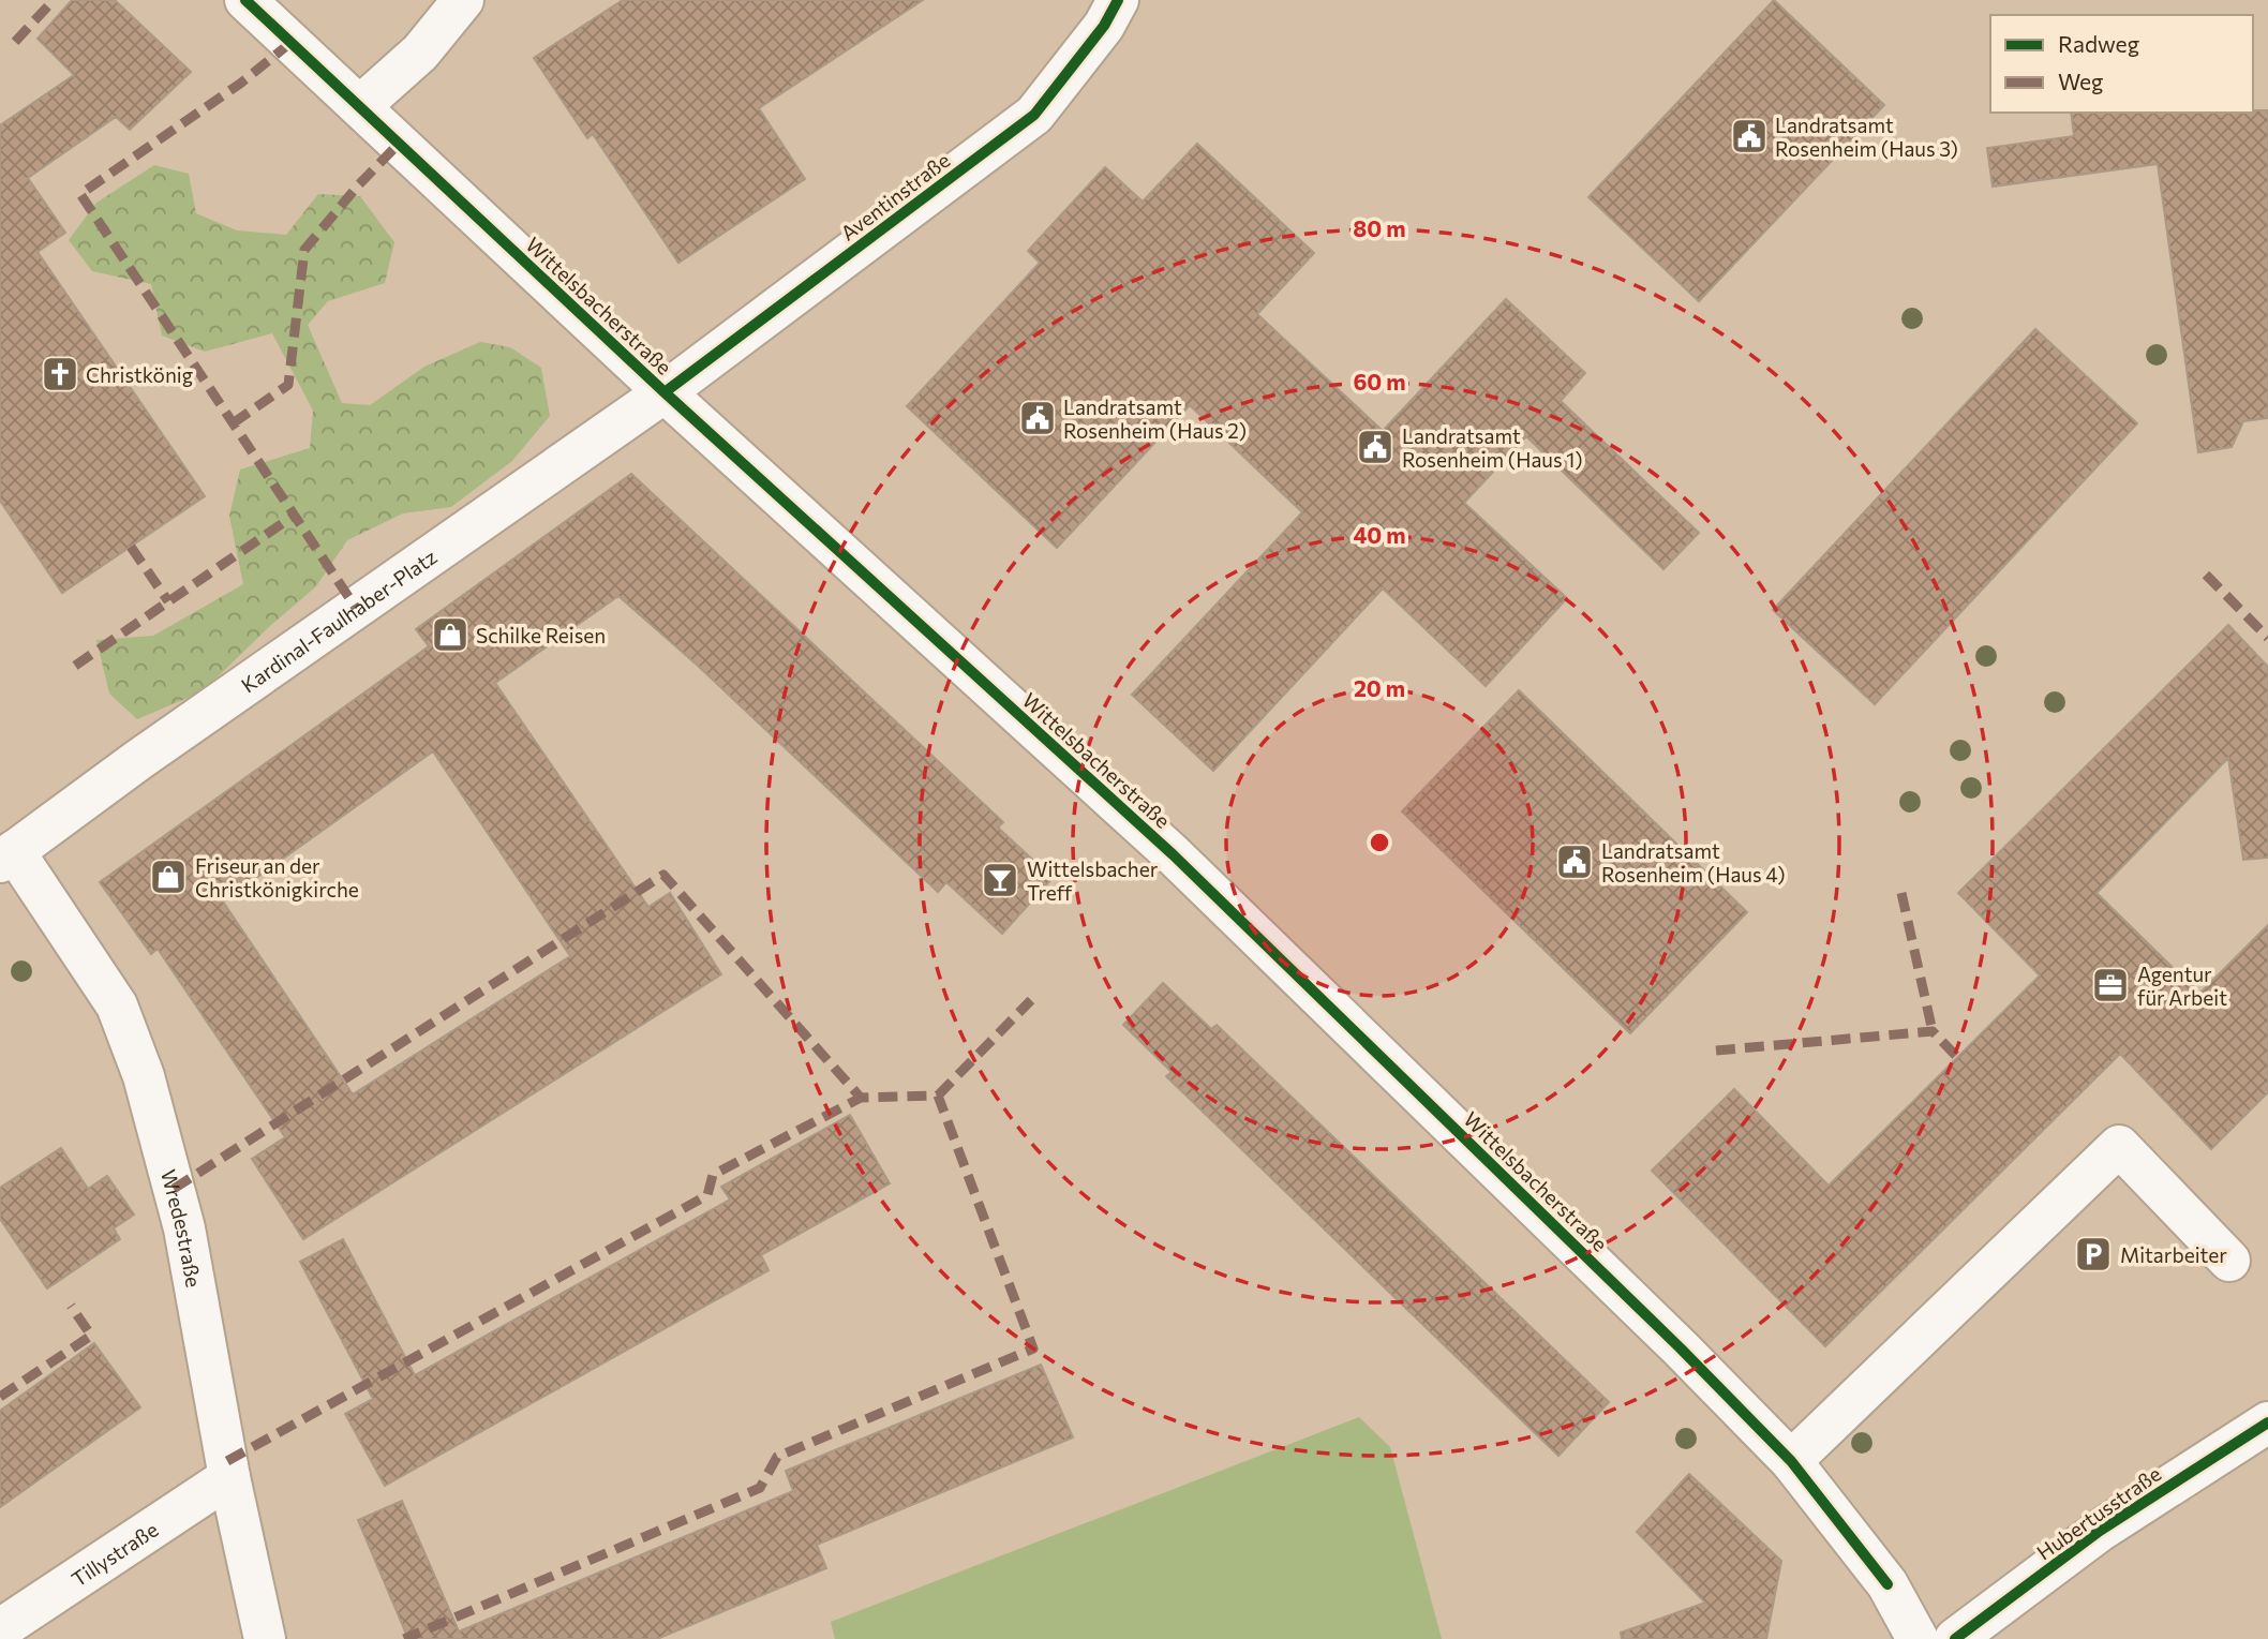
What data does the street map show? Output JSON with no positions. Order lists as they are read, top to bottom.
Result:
{
  "streets": {
    "street": [
      "Aventinstraße",
      "Wittelsbacherstraße",
      "Kardinal-Faulhaber-Platz",
      "Wredestraße",
      "Hubertusstraße",
      "Tillystraße"
    ]
  },
  "crossings": [
    ["Aventinstraße", "Wittelsbacherstraße"],
    ["Aventinstraße", "Kardinal-Faulhaber-Platz"],
    ["Wittelsbacherstraße", "Kardinal-Faulhaber-Platz"],
    ["Kardinal-Faulhaber-Platz", "Wredestraße"],
    ["Wredestraße", "Tillystraße"]
  ],
  "places": {
    "public building": [
      "Landratsamt Rosenheim (Haus 3)",
      "Landratsamt Rosenheim (Haus 2)",
      "Landratsamt Rosenheim (Haus 1)",
      "Landratsamt Rosenheim (Haus 4)"
    ],
    "church": ["Christkönig"],
    "shop": ["Schilke Reisen", "Friseur an der Christkönigkirche"],
    "bar": ["Wittelsbacher Treff"],
    "office": ["Agentur für Arbeit"],
    "parking": ["Mitarbeiter"]
  },
  "legend": ["Radweg", "Weg"],
  "rings": [
    "80 m",
    "60 m",
    "40 m",
    "20 m"
  ]
}
